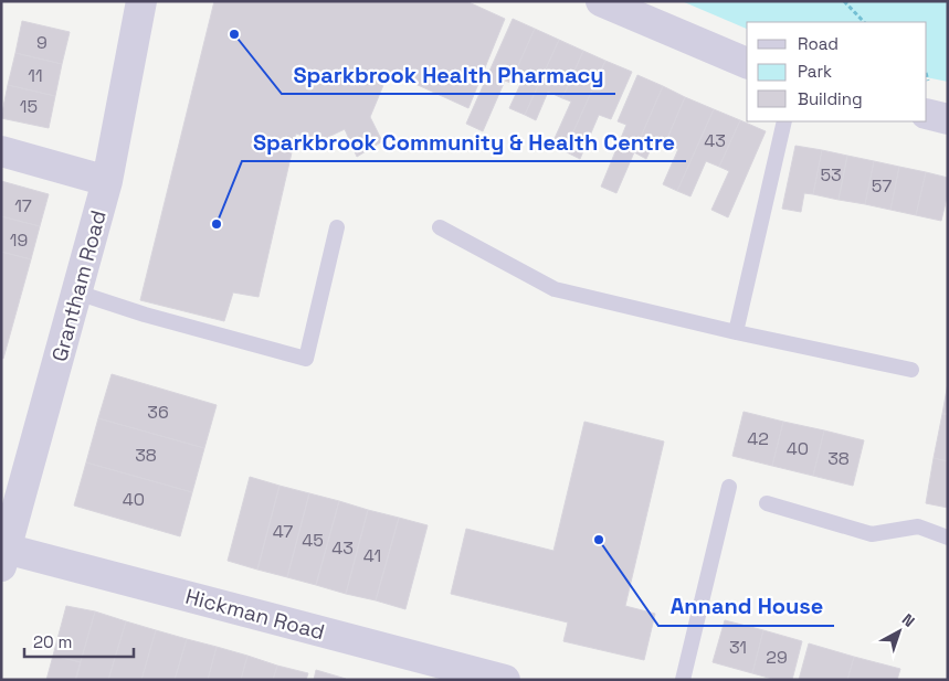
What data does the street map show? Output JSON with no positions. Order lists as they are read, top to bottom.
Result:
{
  "streets": {
    "street": ["Grantham Road", "Hickman Road"]
  },
  "crossings": [
    ["Grantham Road", "Hickman Road"]
  ],
  "places": ["Sparkbrook Health Pharmacy", "Sparkbrook Community & Health Centre", "Annand House"],
  "house_numbers": [
    "9",
    "11",
    "15",
    "43",
    "53",
    "57",
    "17",
    "19",
    "36",
    "42",
    "40",
    "38",
    "38",
    "40",
    "47",
    "45",
    "43",
    "41",
    "31",
    "29"
  ],
  "legend": ["Road", "Park", "Building"],
  "scale_bar": "20 m",
  "north": "top right"
}
